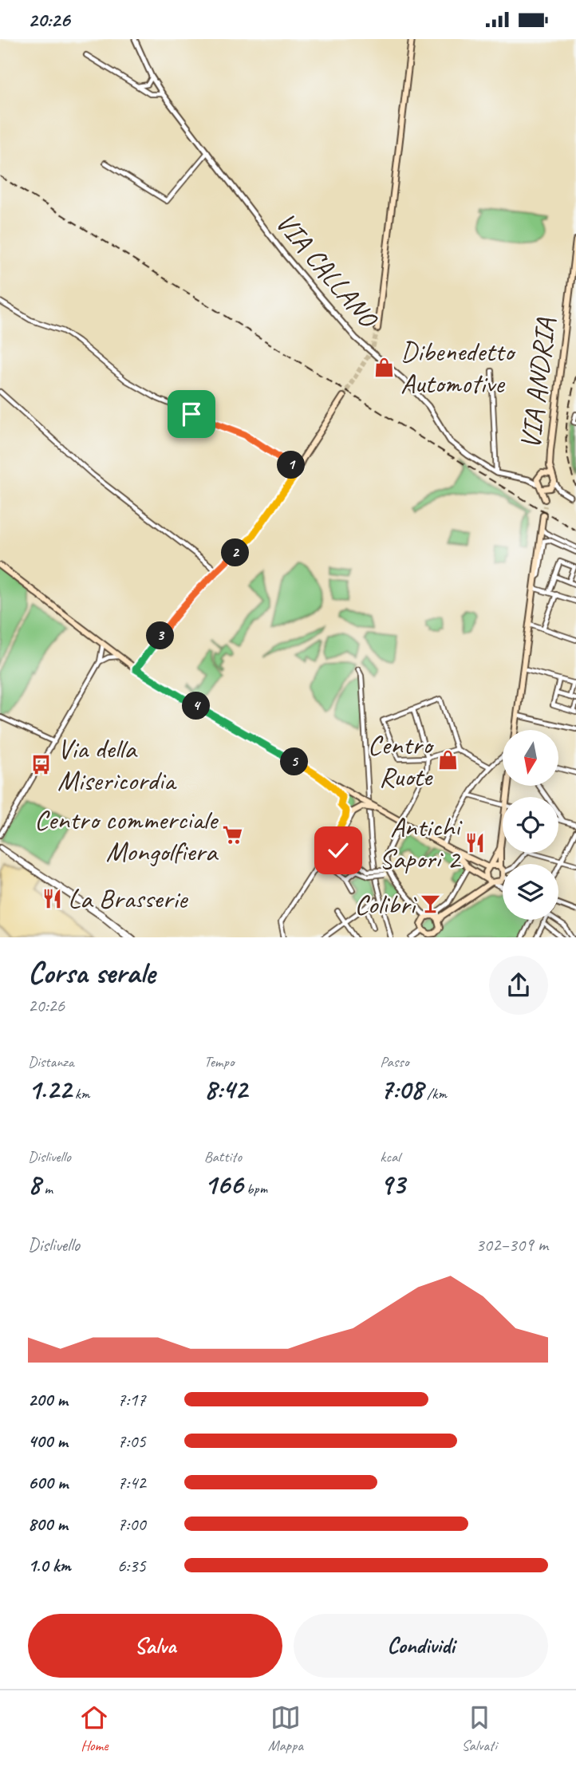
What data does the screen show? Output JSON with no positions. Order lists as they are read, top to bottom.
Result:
{
  "streets": {
    "main road": ["VIA ANDRIA"],
    "street": ["VIA CALLANO"]
  },
  "places": {
    "shop": ["Dibenedetto Automotive", "Centro Ruote"],
    "bus stop": ["Via della Misericordia"],
    "supermarket": ["Centro commerciale Mongolfiera"],
    "restaurant": ["Antichi Sapori 2", "La Brasserie"],
    "bar": ["Colibrì"]
  },
  "north": "bottom",
  "page": {
    "status": "20:26",
    "pins": [
      "1",
      "2",
      "3",
      "4",
      "5"
    ],
    "heading": ["Corsa serale", "20:26"],
    "stats": [
      ["Distanza", "1.22 km"],
      ["Tempo", "8:42"],
      ["Passo", "7:08 /km"],
      ["Dislivello", "8 m"],
      ["Battito", "166 bpm"],
      ["kcal", "93"]
    ],
    "chart": ["Dislivello", "302–309 m"],
    "list": [
      {
        "name": "200 m",
        "note": "7:17"
      },
      {
        "name": "400 m",
        "note": "7:05"
      },
      {
        "name": "600 m",
        "note": "7:42"
      },
      {
        "name": "800 m",
        "note": "7:00"
      },
      {
        "name": "1.0 km",
        "note": "6:35"
      }
    ],
    "buttons": ["Salva", "Condividi"],
    "tabs": ["Home", "Mappa", "Salvati"]
  }
}
